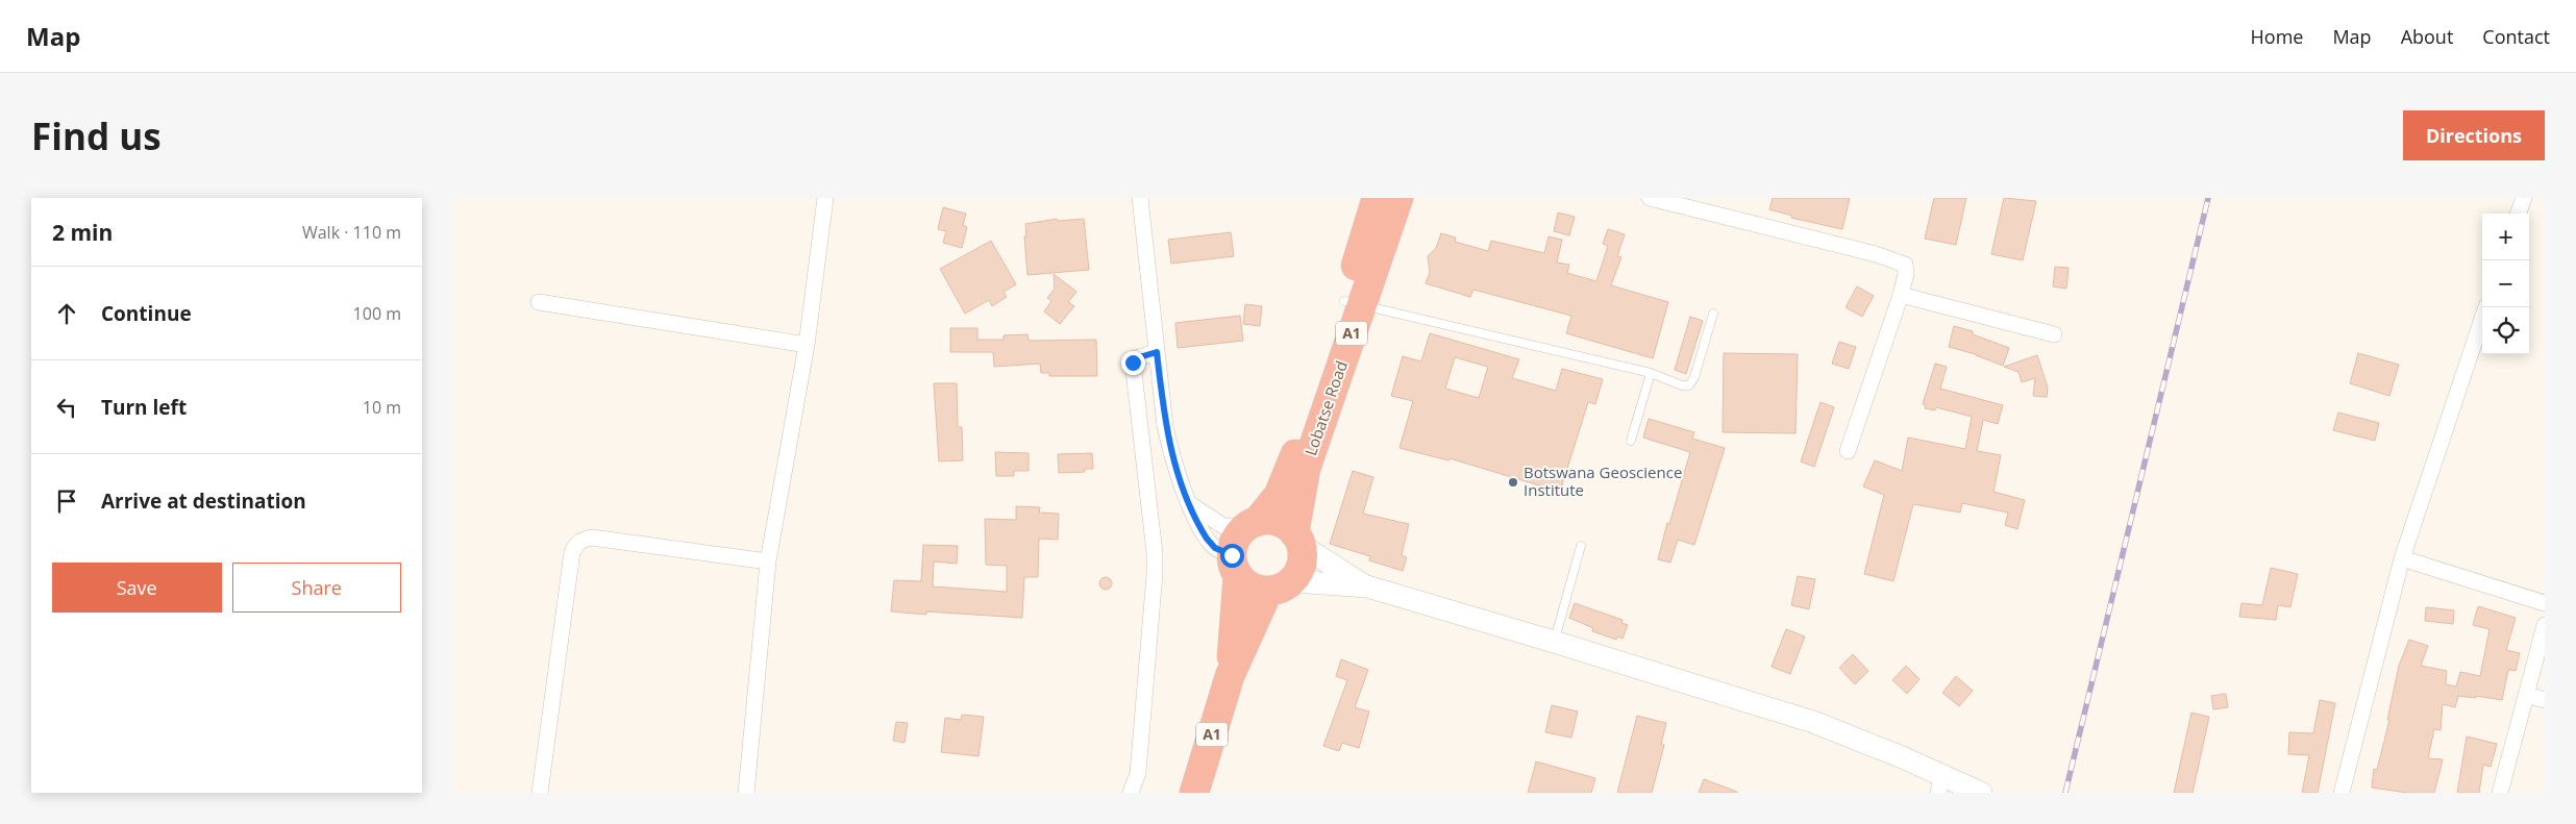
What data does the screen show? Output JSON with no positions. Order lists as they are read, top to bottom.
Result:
{
  "streets": {
    "highway": ["A1", "Lobatse Road"]
  },
  "places": ["Botswana Geoscience Institute"],
  "page": {
    "header": "Map",
    "nav": [
      "Home",
      "Map",
      "About",
      "Contact"
    ],
    "buttons": [
      "Directions",
      ["Save", "Share"]
    ],
    "title": "Find us",
    "heading": ["2 min", "Walk · 110 m"],
    "map_buttons": ["+", "−"],
    "list": [
      ["Continue", "100 m"],
      ["Turn left", "10 m"],
      "Arrive at destination"
    ]
  }
}
